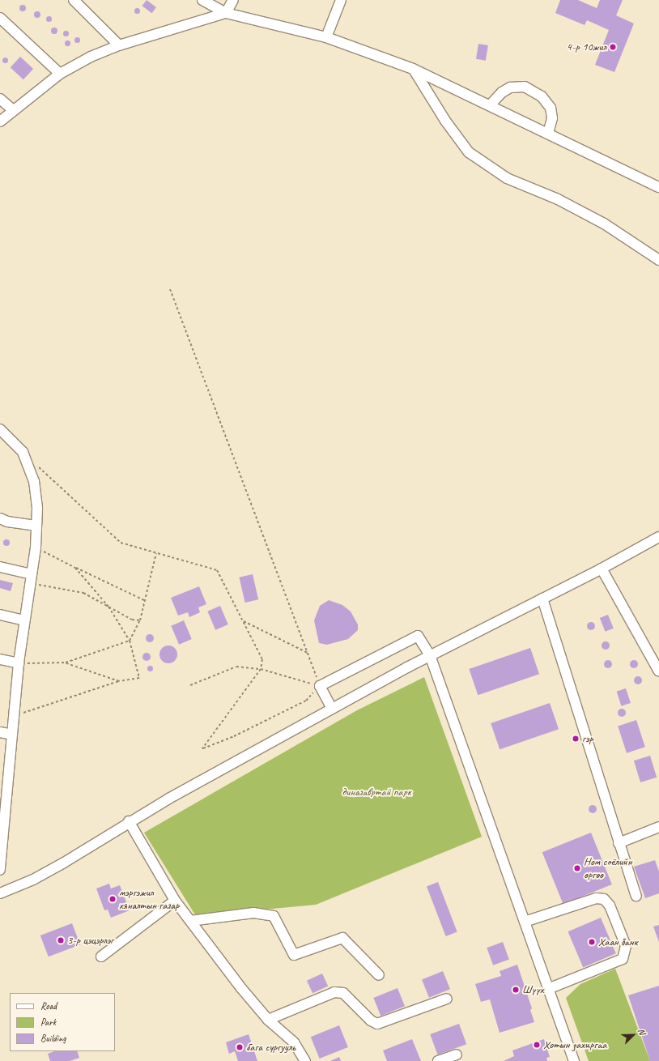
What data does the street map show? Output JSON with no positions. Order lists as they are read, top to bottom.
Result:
{
  "parks": ["диназавртай парк"],
  "places": [
    "4-р 10жил",
    "гэр",
    "Ном соёлийн өргөө",
    "мэргэжил хяналтын газар",
    "3-р цэцэрлэг",
    "Хаан банк",
    "Шүүх",
    "Хотын захиргаа",
    "бага сургууль"
  ],
  "legend": ["Road", "Park", "Building"],
  "north": "top right"
}
